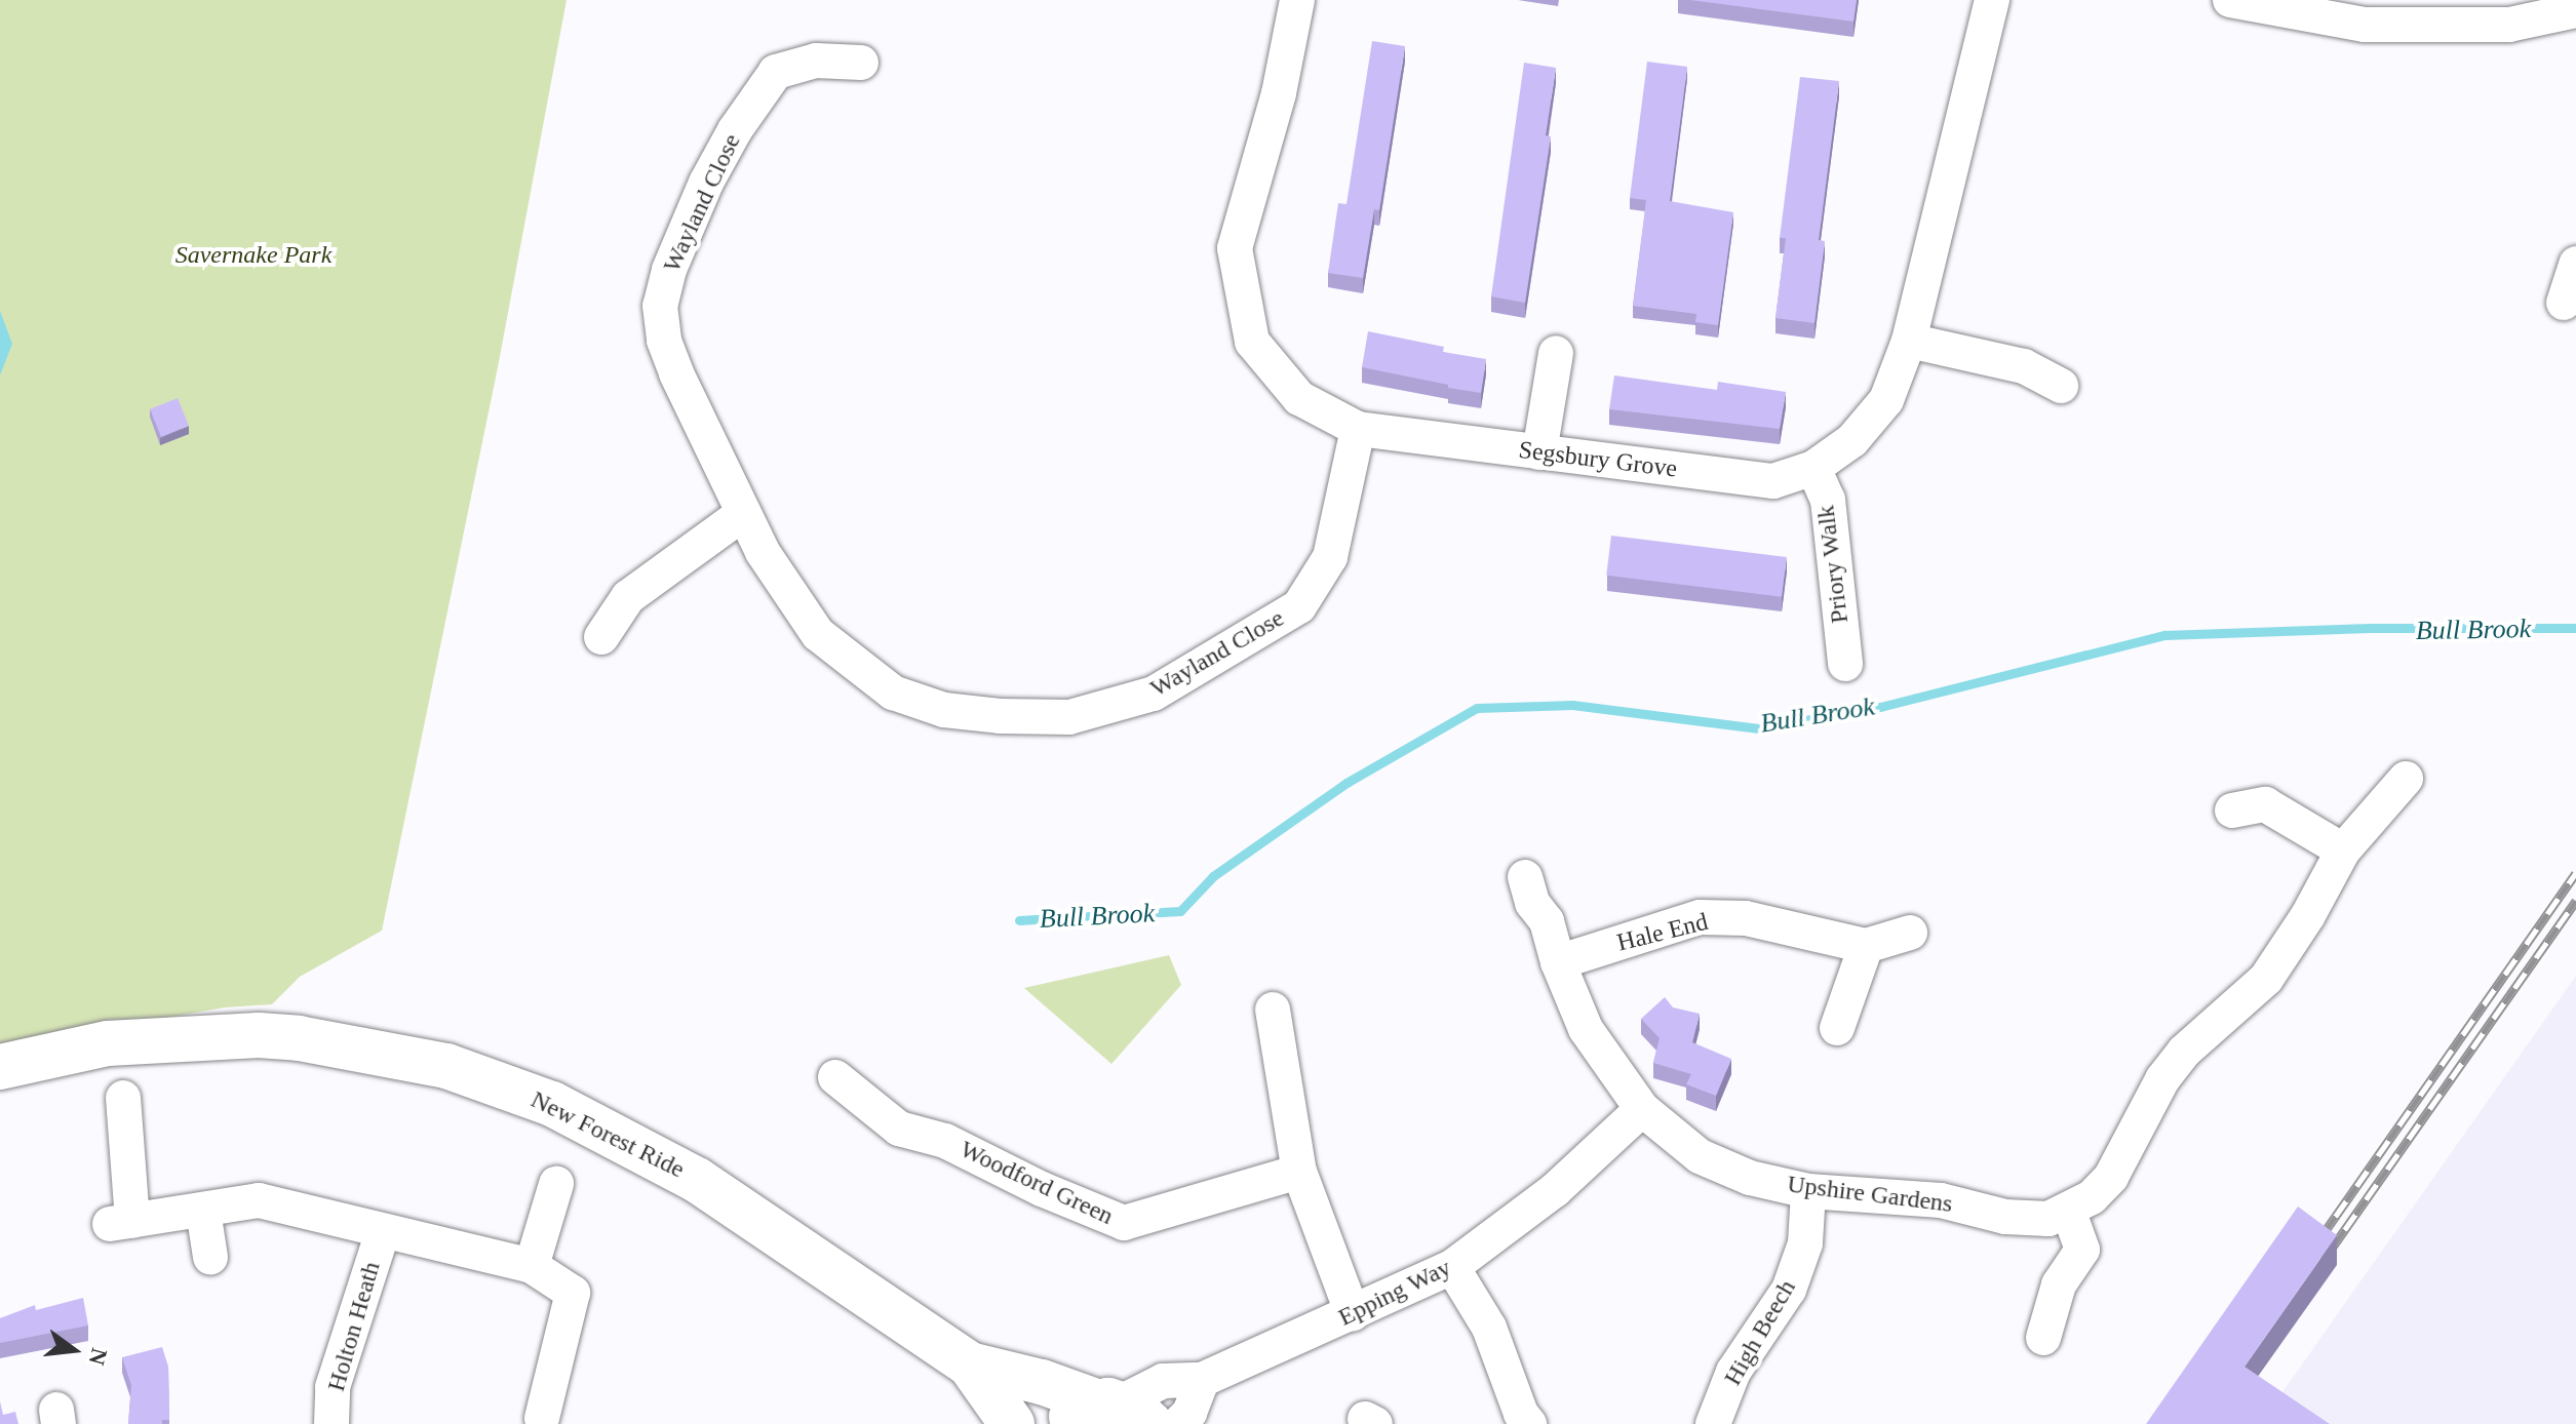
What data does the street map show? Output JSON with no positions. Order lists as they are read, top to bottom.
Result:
{
  "streets": {
    "main road": ["New Forest Ride"],
    "street": [
      "Wayland Close",
      "Segsbury Grove",
      "Priory Walk",
      "Hale End",
      "Woodford Green",
      "Upshire Gardens",
      "Epping Way",
      "Holton Heath",
      "High Beech"
    ]
  },
  "crossings": [
    ["Wayland Close", "Segsbury Grove"],
    ["Segsbury Grove", "Priory Walk"],
    ["New Forest Ride", "Epping Way"],
    ["Upshire Gardens", "Epping Way"],
    ["Upshire Gardens", "High Beech"]
  ],
  "water": ["Bull Brook"],
  "parks": ["Savernake Park"],
  "north": "right"
}
